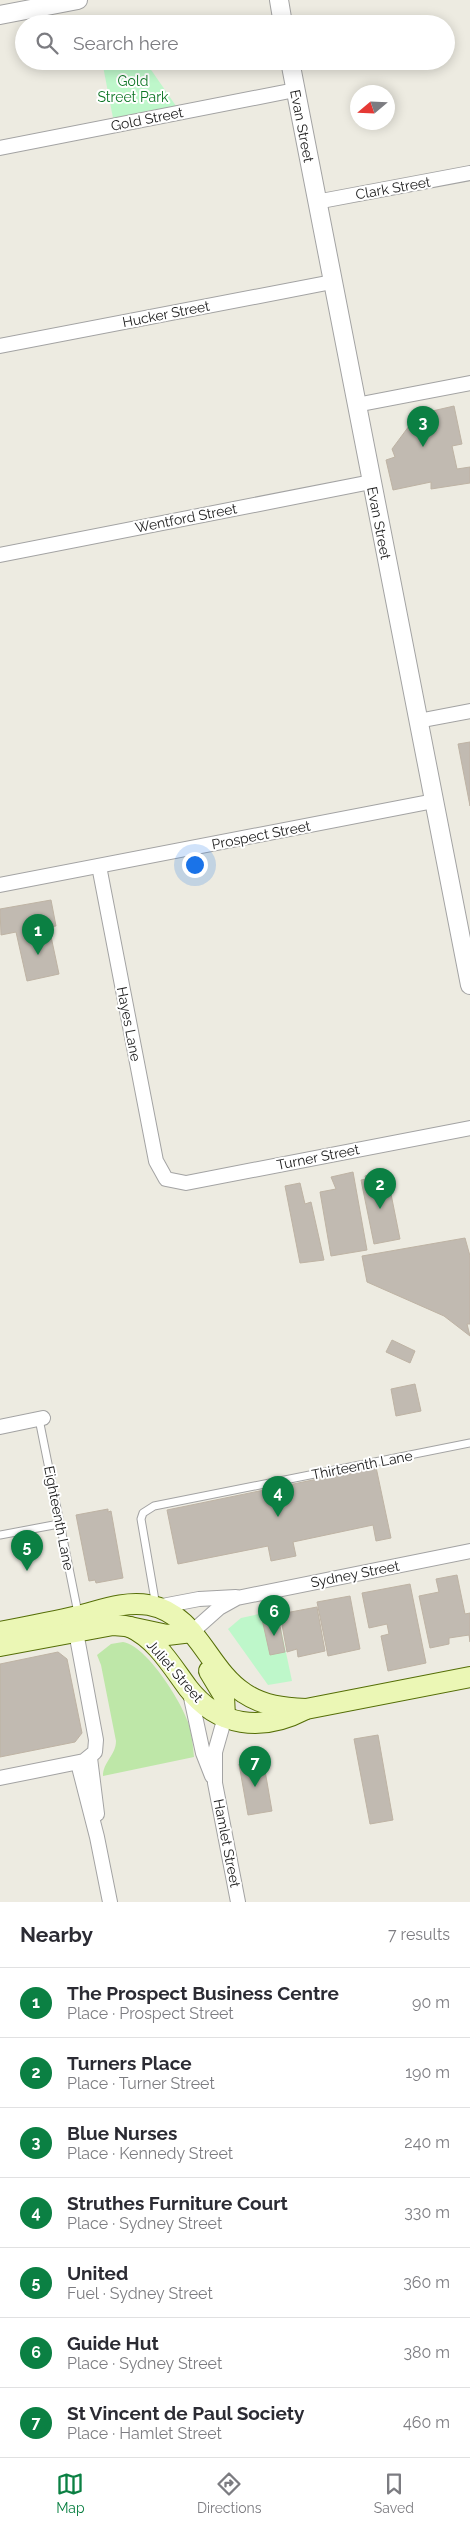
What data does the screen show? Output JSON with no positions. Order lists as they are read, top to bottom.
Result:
{
  "streets": {
    "main road": ["Juliet Street"],
    "street": [
      "Gold Street",
      "Evan Street",
      "Clark Street",
      "Hucker Street",
      "Wentford Street",
      "Prospect Street",
      "Hayes Lane",
      "Turner Street",
      "Sydney Street",
      "Hamlet Street"
    ],
    "lane": ["Thirteenth Lane", "Eighteenth Lane"]
  },
  "crossings": [
    ["Gold Street", "Evan Street"],
    ["Evan Street", "Clark Street"],
    ["Evan Street", "Hucker Street"],
    ["Evan Street", "Wentford Street"],
    ["Evan Street", "Prospect Street"],
    ["Prospect Street", "Hayes Lane"],
    ["Hayes Lane", "Turner Street"],
    ["Juliet Street", "Hamlet Street"]
  ],
  "parks": ["Gold Street Park"],
  "north": "left",
  "page": {
    "search": "Search here",
    "pins": [
      "3",
      "1",
      "2",
      "4",
      "5",
      "6",
      "7"
    ],
    "heading": ["Nearby", "7 results"],
    "list": [
      {
        "mark": "1",
        "name": "The Prospect Business Centre",
        "note": "Place · Prospect Street",
        "value": "90 m"
      },
      {
        "mark": "2",
        "name": "Turners Place",
        "note": "Place · Turner Street",
        "value": "190 m"
      },
      {
        "mark": "3",
        "name": "Blue Nurses",
        "note": "Place · Kennedy Street",
        "value": "240 m"
      },
      {
        "mark": "4",
        "name": "Struthes Furniture Court",
        "note": "Place · Sydney Street",
        "value": "330 m"
      },
      {
        "mark": "5",
        "name": "United",
        "note": "Fuel · Sydney Street",
        "value": "360 m"
      },
      {
        "mark": "6",
        "name": "Guide Hut",
        "note": "Place · Sydney Street",
        "value": "380 m"
      },
      {
        "mark": "7",
        "name": "St Vincent de Paul Society",
        "note": "Place · Hamlet Street",
        "value": "460 m"
      }
    ],
    "nav": ["Map", "Directions", "Saved"]
  }
}
